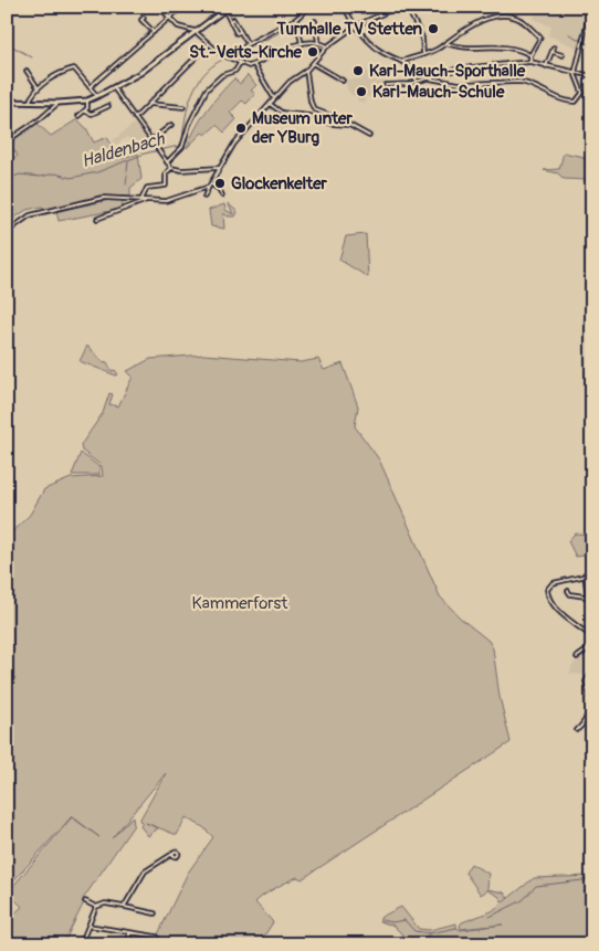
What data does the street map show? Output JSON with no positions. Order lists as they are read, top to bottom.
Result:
{
  "water": ["Haldenbach"],
  "parks": ["Kammerforst"],
  "places": [
    "Turnhalle TV Stetten",
    "St.-Veits-Kirche",
    "Karl-Mauch-Sporthalle",
    "Karl-Mauch-Schule",
    "Museum unter der YBurg",
    "Glockenkelter"
  ]
}
